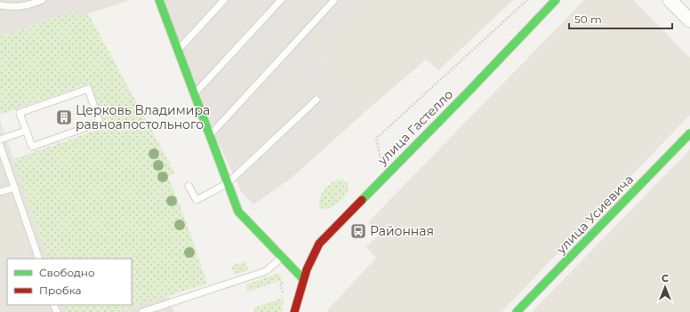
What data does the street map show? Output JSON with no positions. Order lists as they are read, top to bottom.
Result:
{
  "streets": {
    "street": ["улица Гастелло", "улица Усиевича"]
  },
  "places": {
    "building": ["Церковь Владимира равноапостольного"],
    "bus stop": ["Районная"]
  },
  "legend": ["Свободно", "Пробка"],
  "scale_bar": "50 m",
  "north": "top"
}
